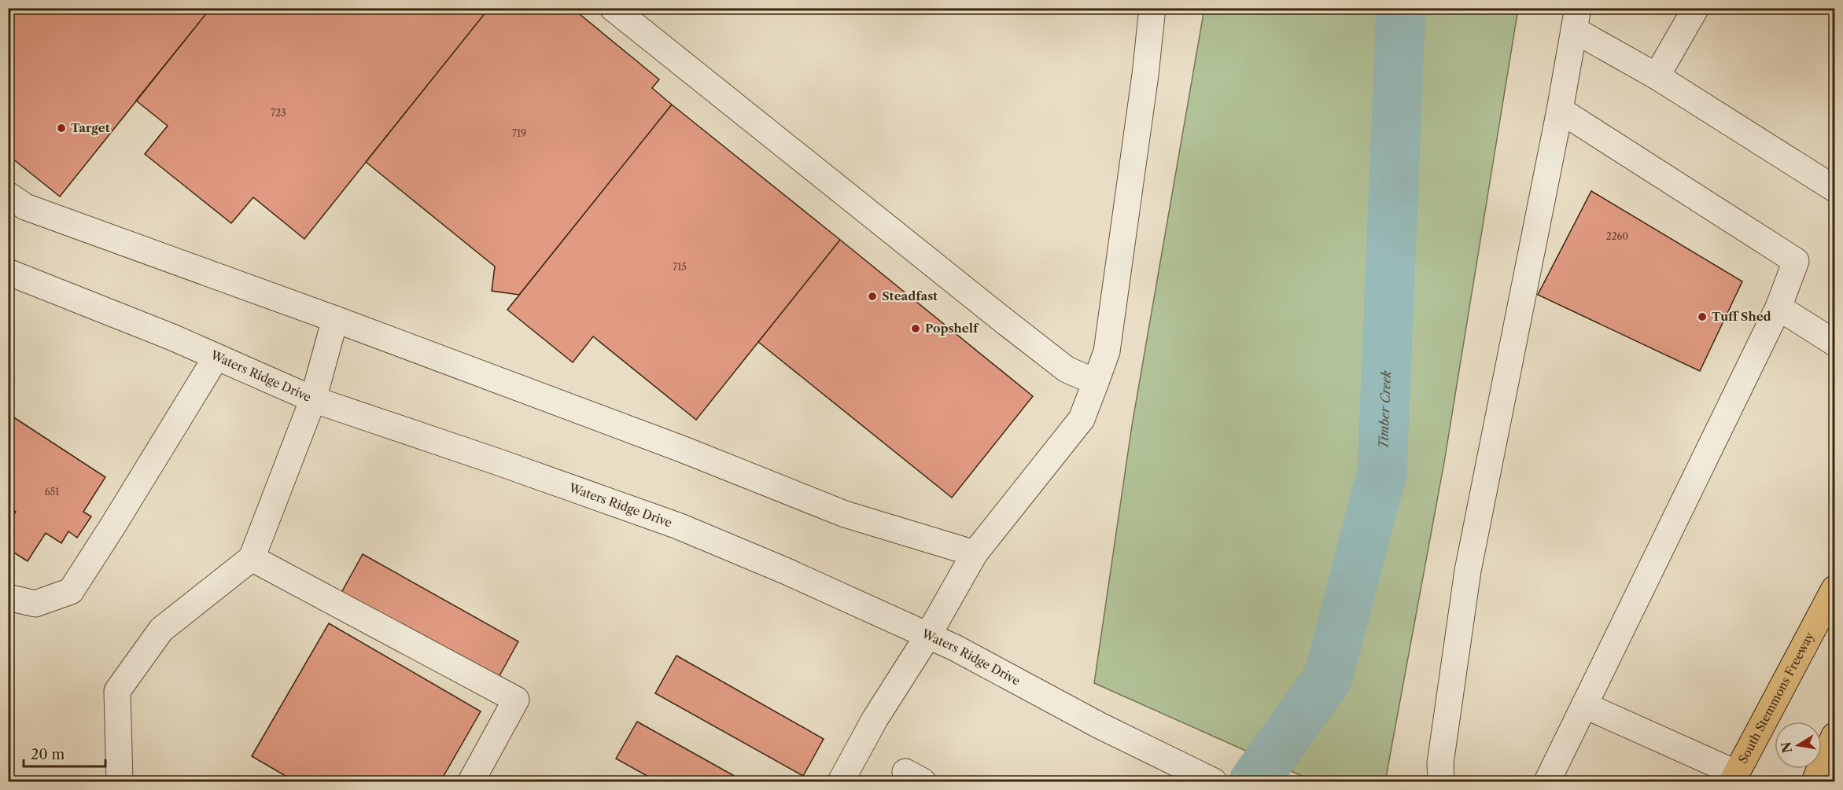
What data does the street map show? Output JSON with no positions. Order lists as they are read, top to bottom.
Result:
{
  "streets": {
    "main road": ["South Stemmons Freeway"],
    "street": ["Waters Ridge Drive"]
  },
  "water": ["Timber Creek"],
  "places": [
    "Target",
    "Steadfast",
    "Tuff Shed",
    "Popshelf"
  ],
  "house_numbers": [
    "723",
    "719",
    "2260",
    "715",
    "651"
  ],
  "scale_bar": "20 m",
  "north": "left"
}
